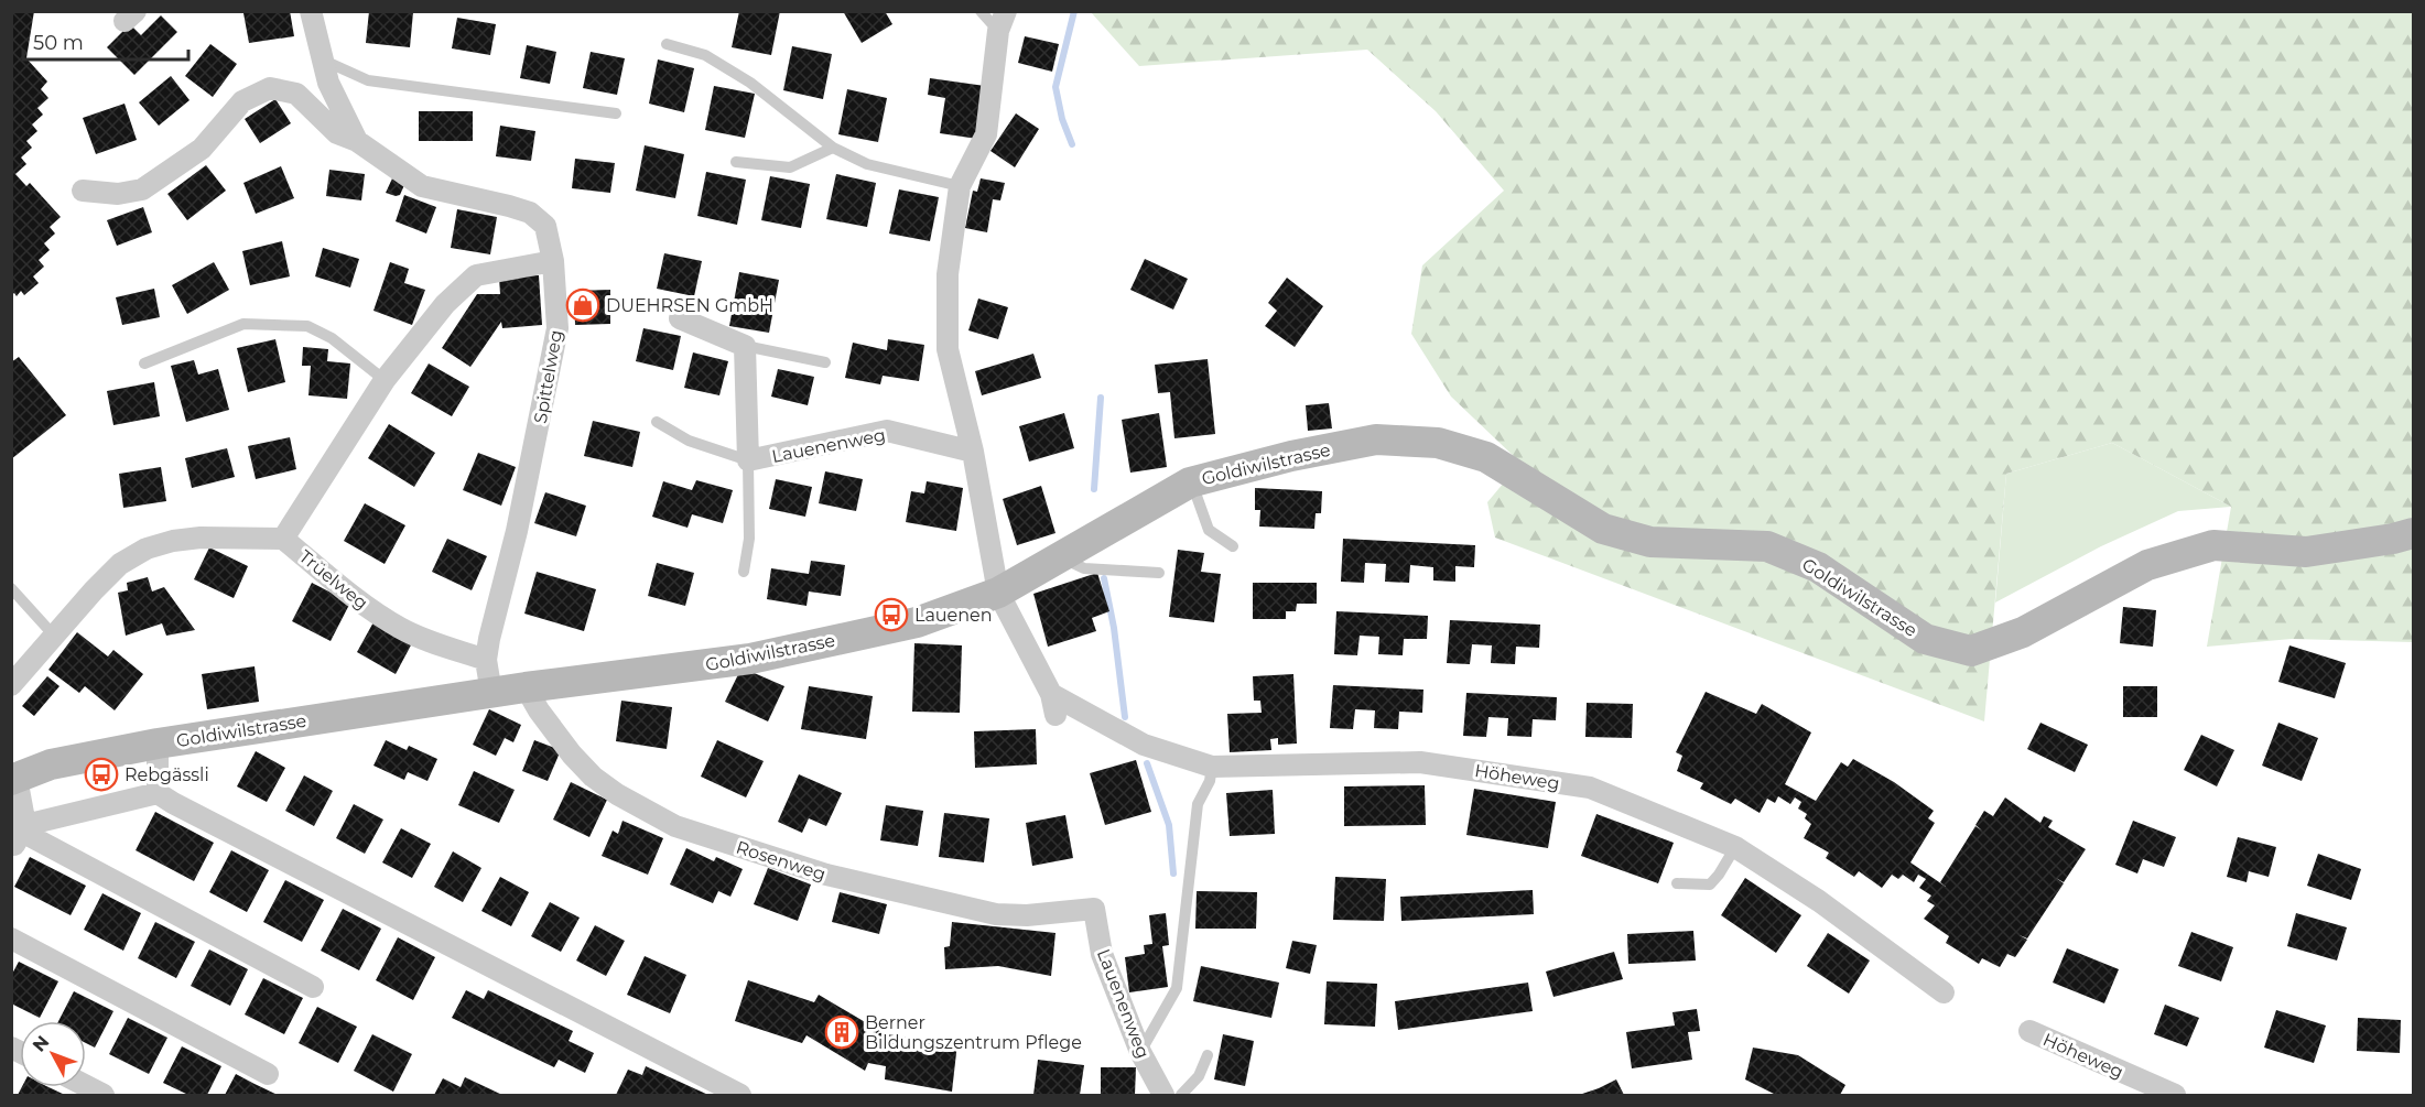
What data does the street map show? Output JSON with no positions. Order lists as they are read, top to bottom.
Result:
{
  "streets": {
    "street": [
      "Spittelweg",
      "Lauenenweg",
      "Goldiwilstrasse",
      "Trüelweg",
      "Höheweg",
      "Rosenweg"
    ]
  },
  "crossings": [
    ["Spittelweg", "Goldiwilstrasse"],
    ["Spittelweg", "Trüelweg"],
    ["Lauenenweg", "Rosenweg"],
    ["Goldiwilstrasse", "Höheweg"],
    ["Goldiwilstrasse", "Rosenweg"]
  ],
  "places": {
    "shop": ["DUEHRSEN GmbH"],
    "bus stop": ["Lauenen", "Rebgässli"],
    "building": ["Berner Bildungszentrum Pflege"]
  },
  "scale_bar": "50 m",
  "north": "top left"
}
